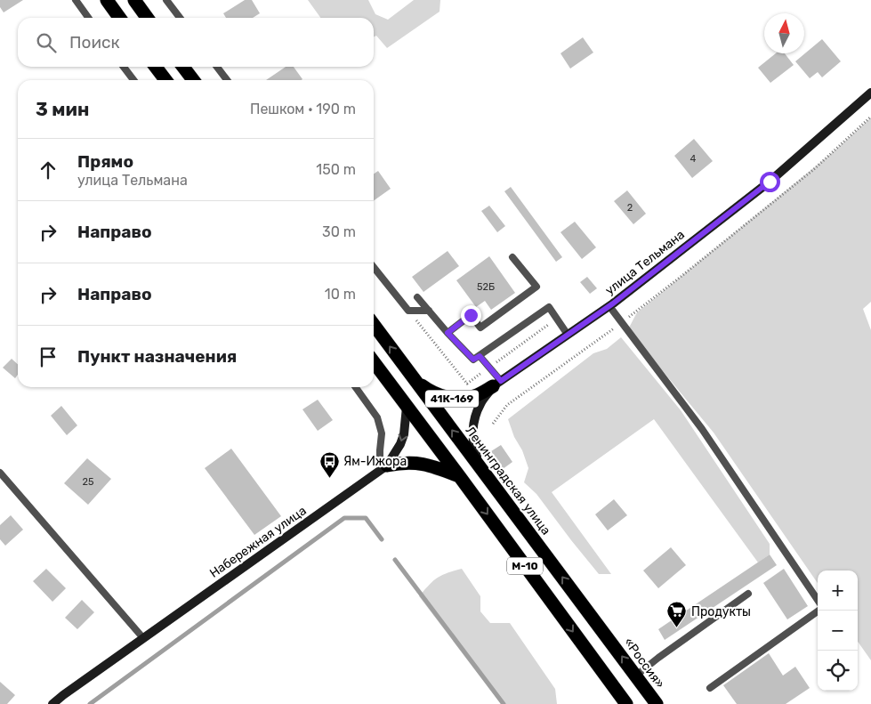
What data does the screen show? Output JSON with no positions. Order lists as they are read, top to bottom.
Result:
{
  "streets": {
    "highway": [
      "41К-169",
      "Ленинградская улица",
      "М-10",
      "«Россия»"
    ],
    "main road": ["улица Тельмана", "Набережная улица"]
  },
  "crossings": [
    ["улица Тельмана", "41К-169"],
    ["улица Тельмана", "Ленинградская улица"],
    ["41К-169", "Ленинградская улица"],
    ["Ленинградская улица", "«Россия»"]
  ],
  "places": {
    "bus stop": ["Ям-Ижора"],
    "supermarket": ["Продукты"]
  },
  "house_numbers": [
    "4",
    "2",
    "52Б",
    "25"
  ],
  "north": "top",
  "page": {
    "search": "Поиск",
    "heading": ["3 мин", "Пешком · 190 m"],
    "list": [
      ["Прямо", "улица Тельмана", "150 m"],
      ["Направо", "30 m"],
      ["Направо", "10 m"],
      "Пункт назначения"
    ],
    "map_buttons": ["+", "−"]
  }
}
